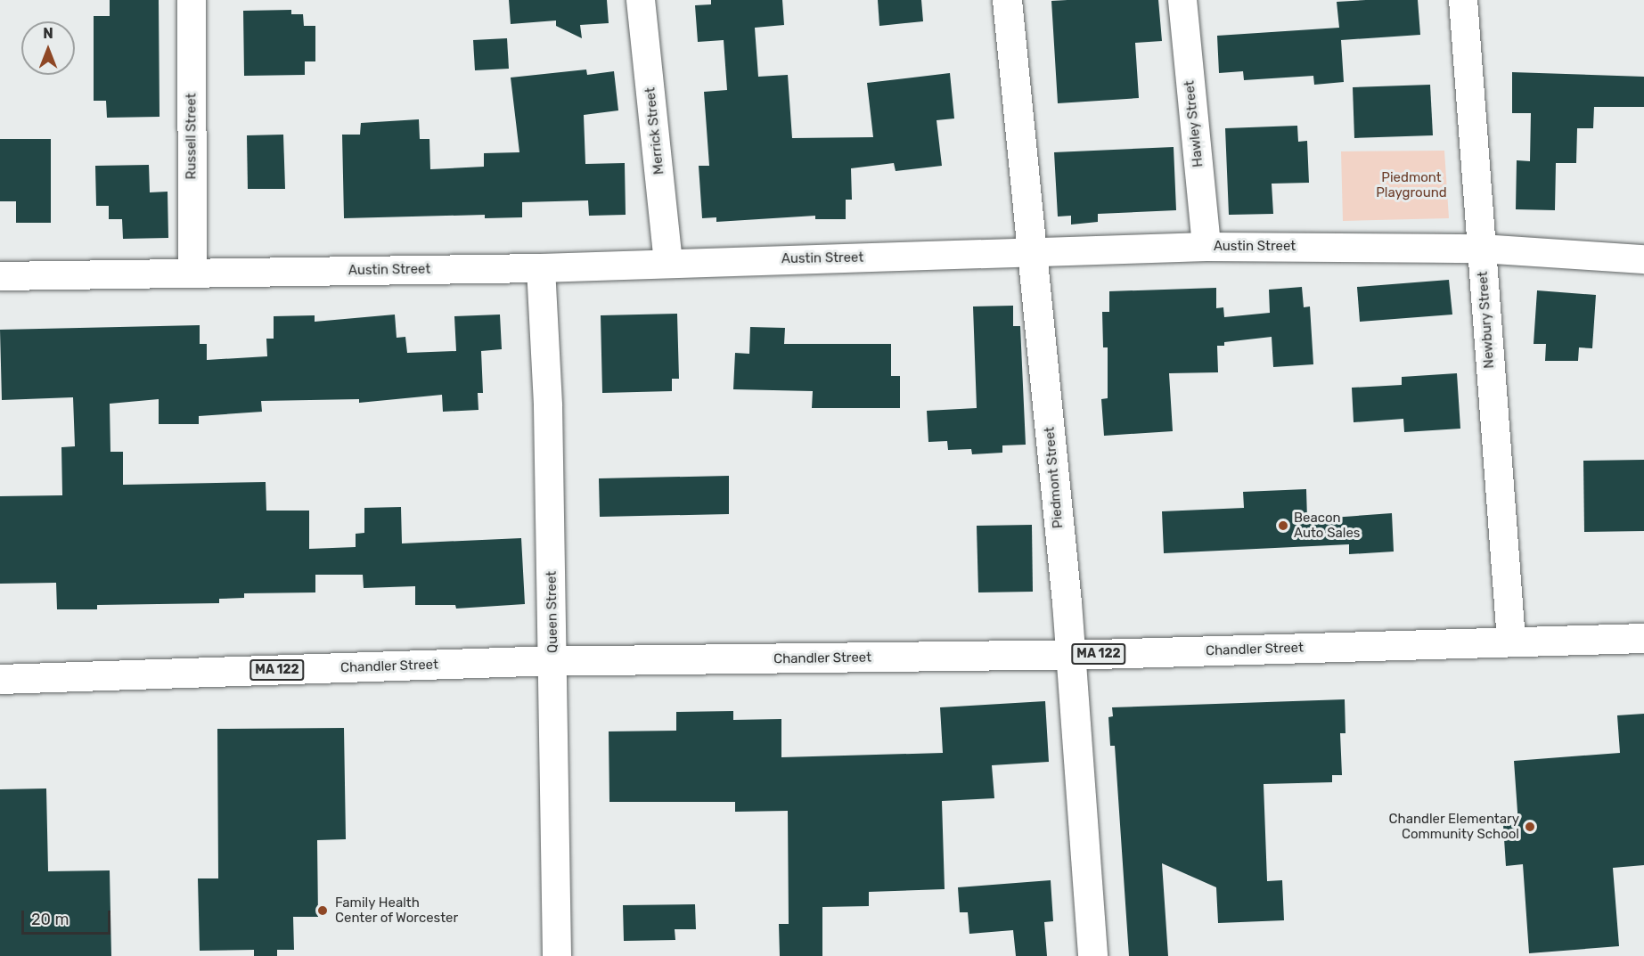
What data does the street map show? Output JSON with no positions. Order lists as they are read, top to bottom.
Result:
{
  "streets": {
    "main road": ["Piedmont Street", "Chandler Street", "MA 122"],
    "street": [
      "Hawley Street",
      "Merrick Street",
      "Russell Street",
      "Austin Street",
      "Newbury Street",
      "Queen Street"
    ]
  },
  "crossings": [
    ["Hawley Street", "Austin Street"],
    ["Merrick Street", "Austin Street"],
    ["Russell Street", "Austin Street"],
    ["Austin Street", "Newbury Street"],
    ["Austin Street", "Piedmont Street"],
    ["Austin Street", "Queen Street"],
    ["Newbury Street", "Chandler Street"],
    ["Piedmont Street", "Chandler Street"],
    ["Queen Street", "Chandler Street"]
  ],
  "parks": ["Piedmont Playground"],
  "places": ["Beacon Auto Sales", "Chandler Elementary Community School", "Family Health Center of Worcester"],
  "scale_bar": "20 m",
  "north": "top"
}
